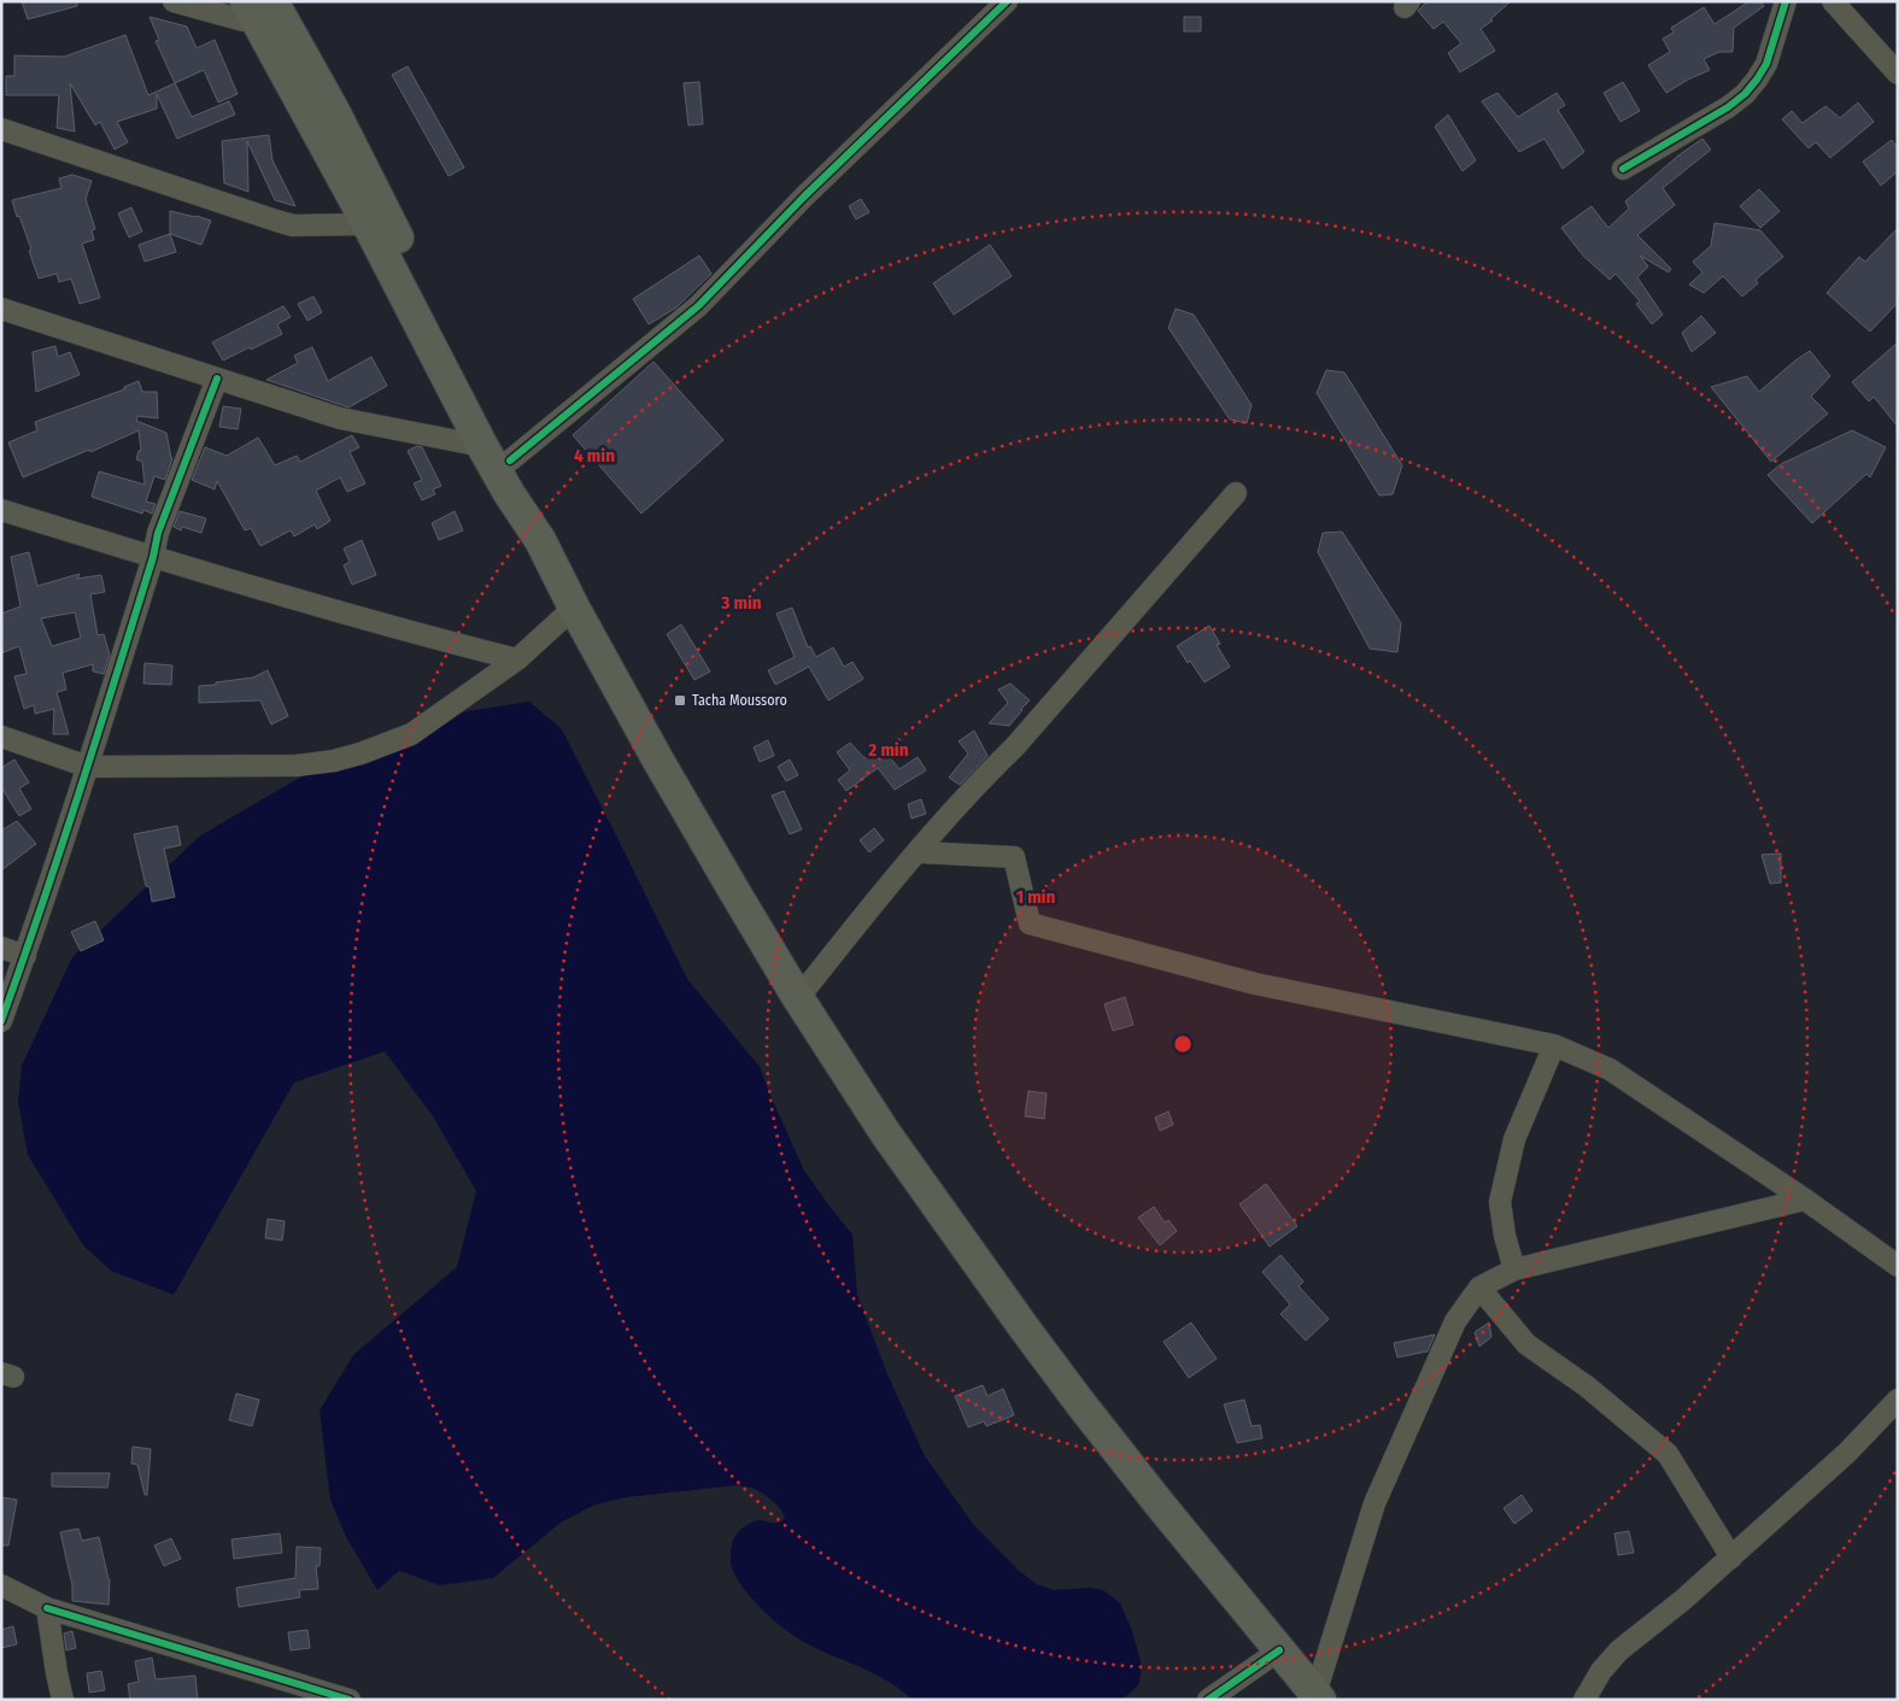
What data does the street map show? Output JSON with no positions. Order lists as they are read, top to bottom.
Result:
{
  "places": {
    "transit": ["Tacha Moussoro"]
  },
  "rings": [
    "4 min",
    "3 min",
    "2 min",
    "1 min"
  ]
}
